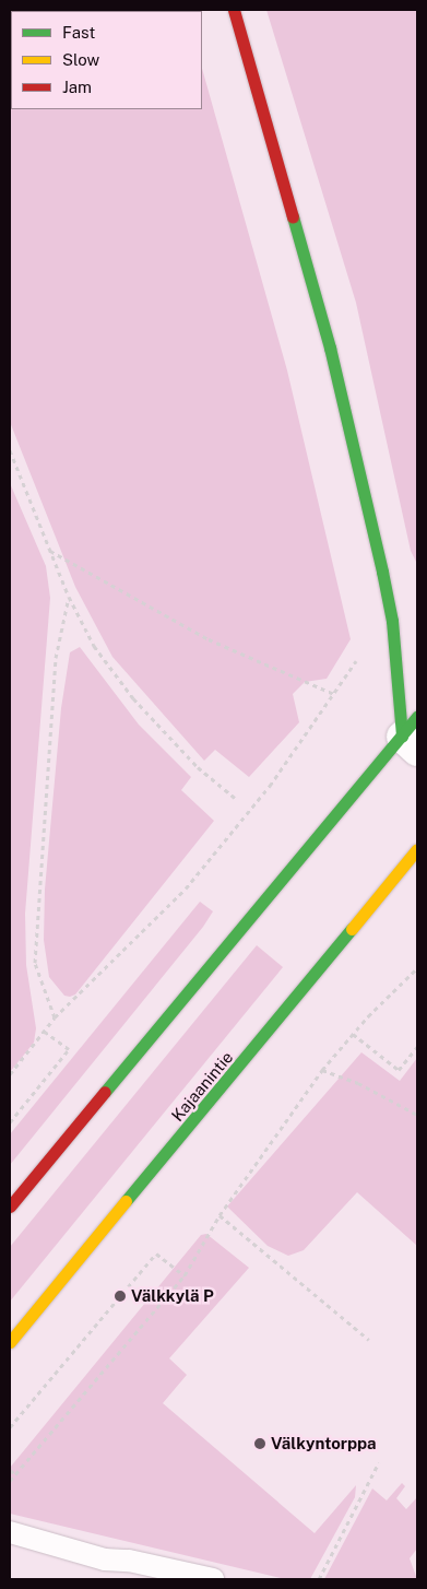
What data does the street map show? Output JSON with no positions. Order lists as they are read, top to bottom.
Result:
{
  "streets": {
    "main road": ["Kajaanintie"]
  },
  "places": ["Välkkylä P", "Välkyntorppa"],
  "legend": ["Fast", "Slow", "Jam"]
}
